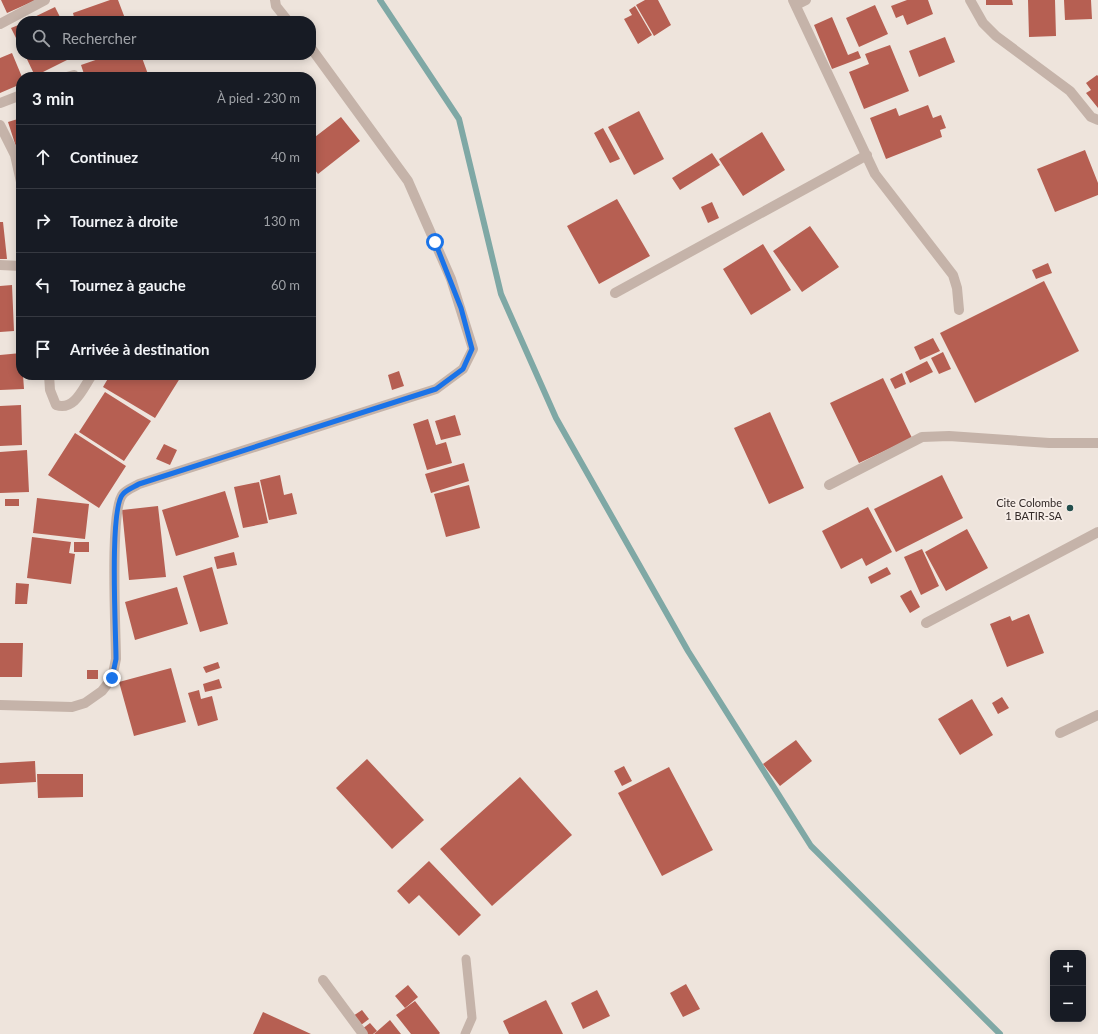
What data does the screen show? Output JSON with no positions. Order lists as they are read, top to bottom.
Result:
{
  "places": ["Cite Colombe 1 BATIR-SA"],
  "page": {
    "search": "Rechercher",
    "heading": ["3 min", "À pied · 230 m"],
    "list": [
      ["Continuez", "40 m"],
      ["Tournez à droite", "130 m"],
      ["Tournez à gauche", "60 m"],
      "Arrivée à destination"
    ],
    "map_buttons": ["+", "−"]
  }
}
